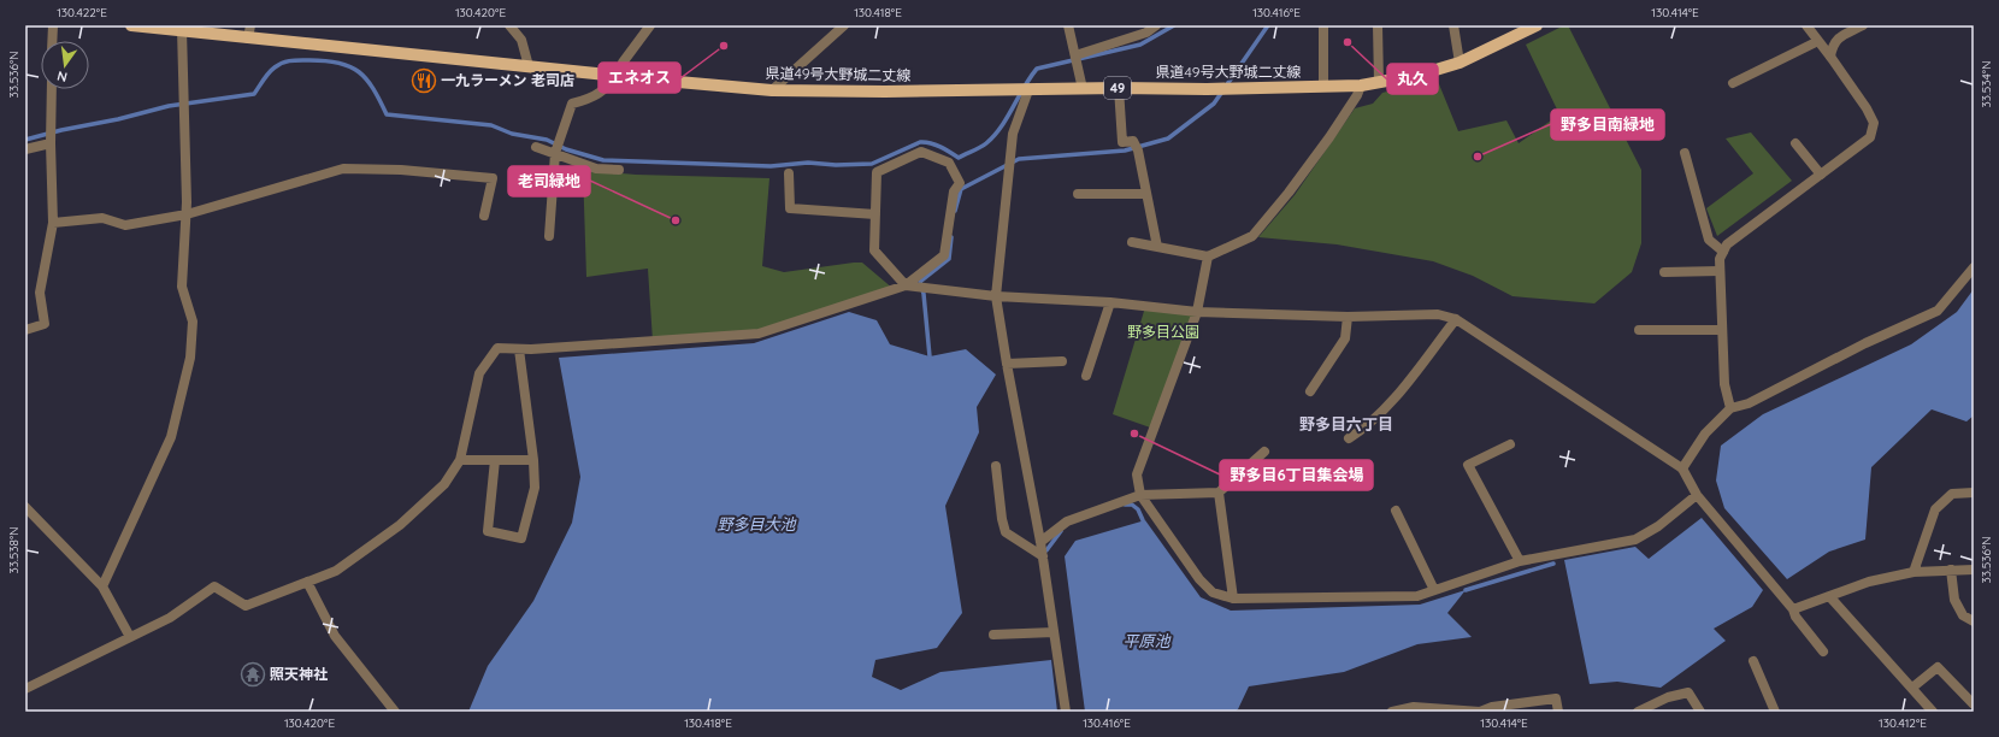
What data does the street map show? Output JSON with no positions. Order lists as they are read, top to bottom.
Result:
{
  "streets": {
    "main road": ["県道49号大野城二丈線", "49"]
  },
  "districts": ["野多目六丁目"],
  "water": ["野多目大池", "平原池"],
  "parks": ["野多目公園"],
  "places": {
    "other": [
      "丸久",
      "エネオス",
      "野多目南緑地",
      "老司緑地",
      "野多目6丁目集会場"
    ],
    "restaurant": ["一九ラーメン 老司店"],
    "temple": ["照天神社"]
  },
  "north": "bottom",
  "coordinates": [
    "130.422°E",
    "130.420°E",
    "130.418°E",
    "130.416°E",
    "130.414°E",
    "33.536°N",
    "33.534°N",
    "33.538°N",
    "130.412°E"
  ]
}
